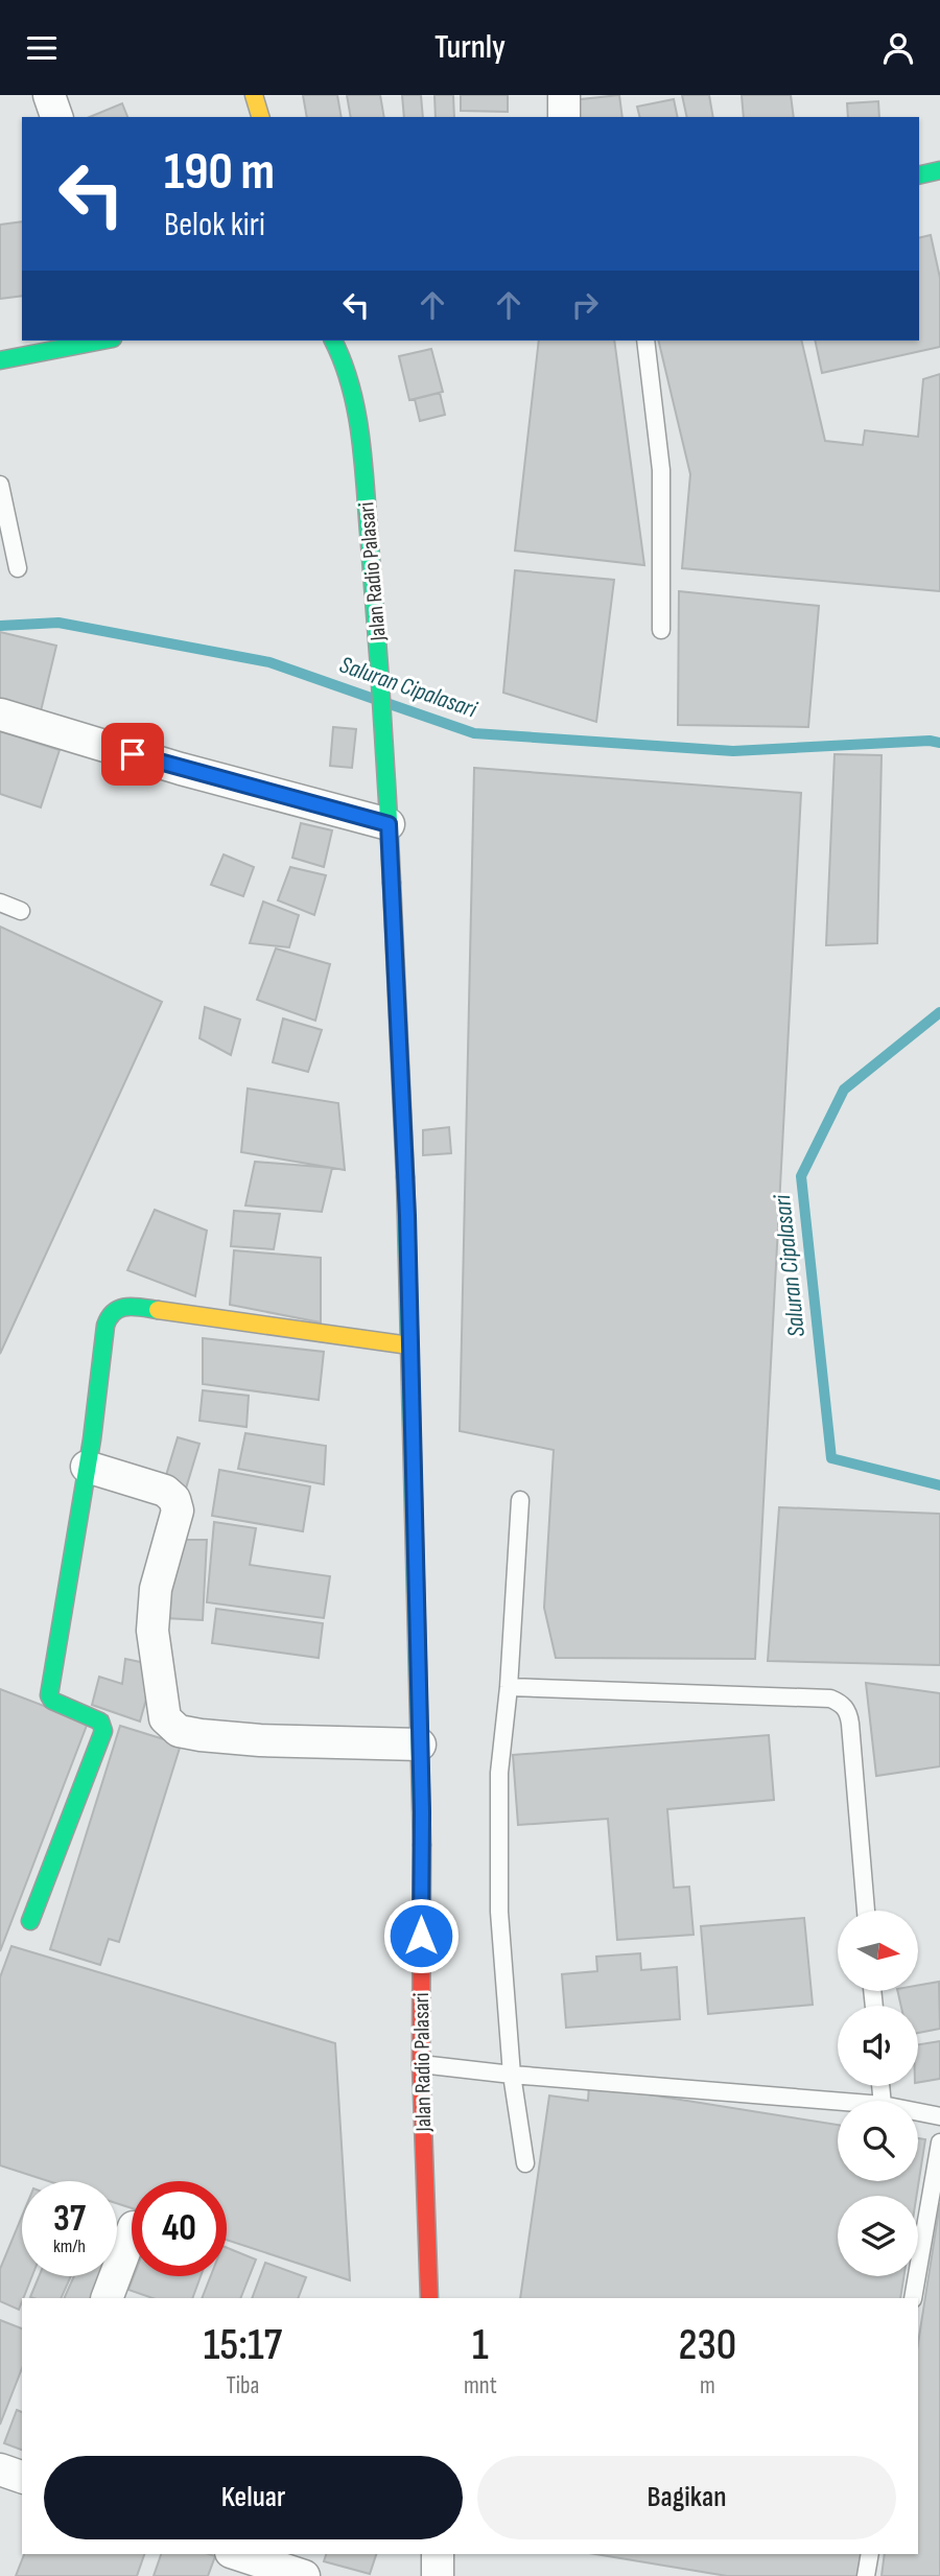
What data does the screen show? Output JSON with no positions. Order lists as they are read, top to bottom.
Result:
{
  "streets": {
    "street": ["Jalan Radio Palasari"]
  },
  "water": ["Saluran Cipalasari"],
  "north": "right",
  "page": {
    "header": "Turnly",
    "turn": ["190 m", "Belok kiri"],
    "speed": "37 km/h",
    "limit": "40",
    "eta": [
      "15:17",
      "Tiba",
      "1",
      "mnt",
      "230",
      "m"
    ],
    "buttons": ["Keluar", "Bagikan"]
  }
}
